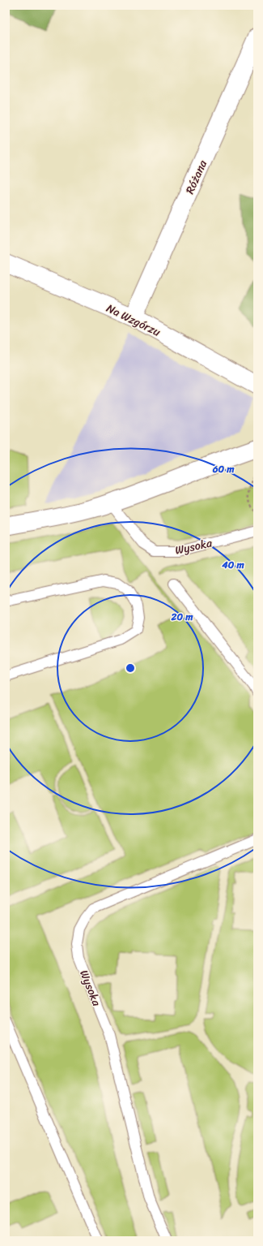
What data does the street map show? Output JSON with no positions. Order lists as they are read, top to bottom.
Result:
{
  "streets": {
    "street": ["Różana", "Na Wzgórzu"],
    "lane": ["Wysoka"]
  },
  "crossings": [
    ["Różana", "Na Wzgórzu"]
  ],
  "rings": ["60 m", "40 m", "20 m"]
}
